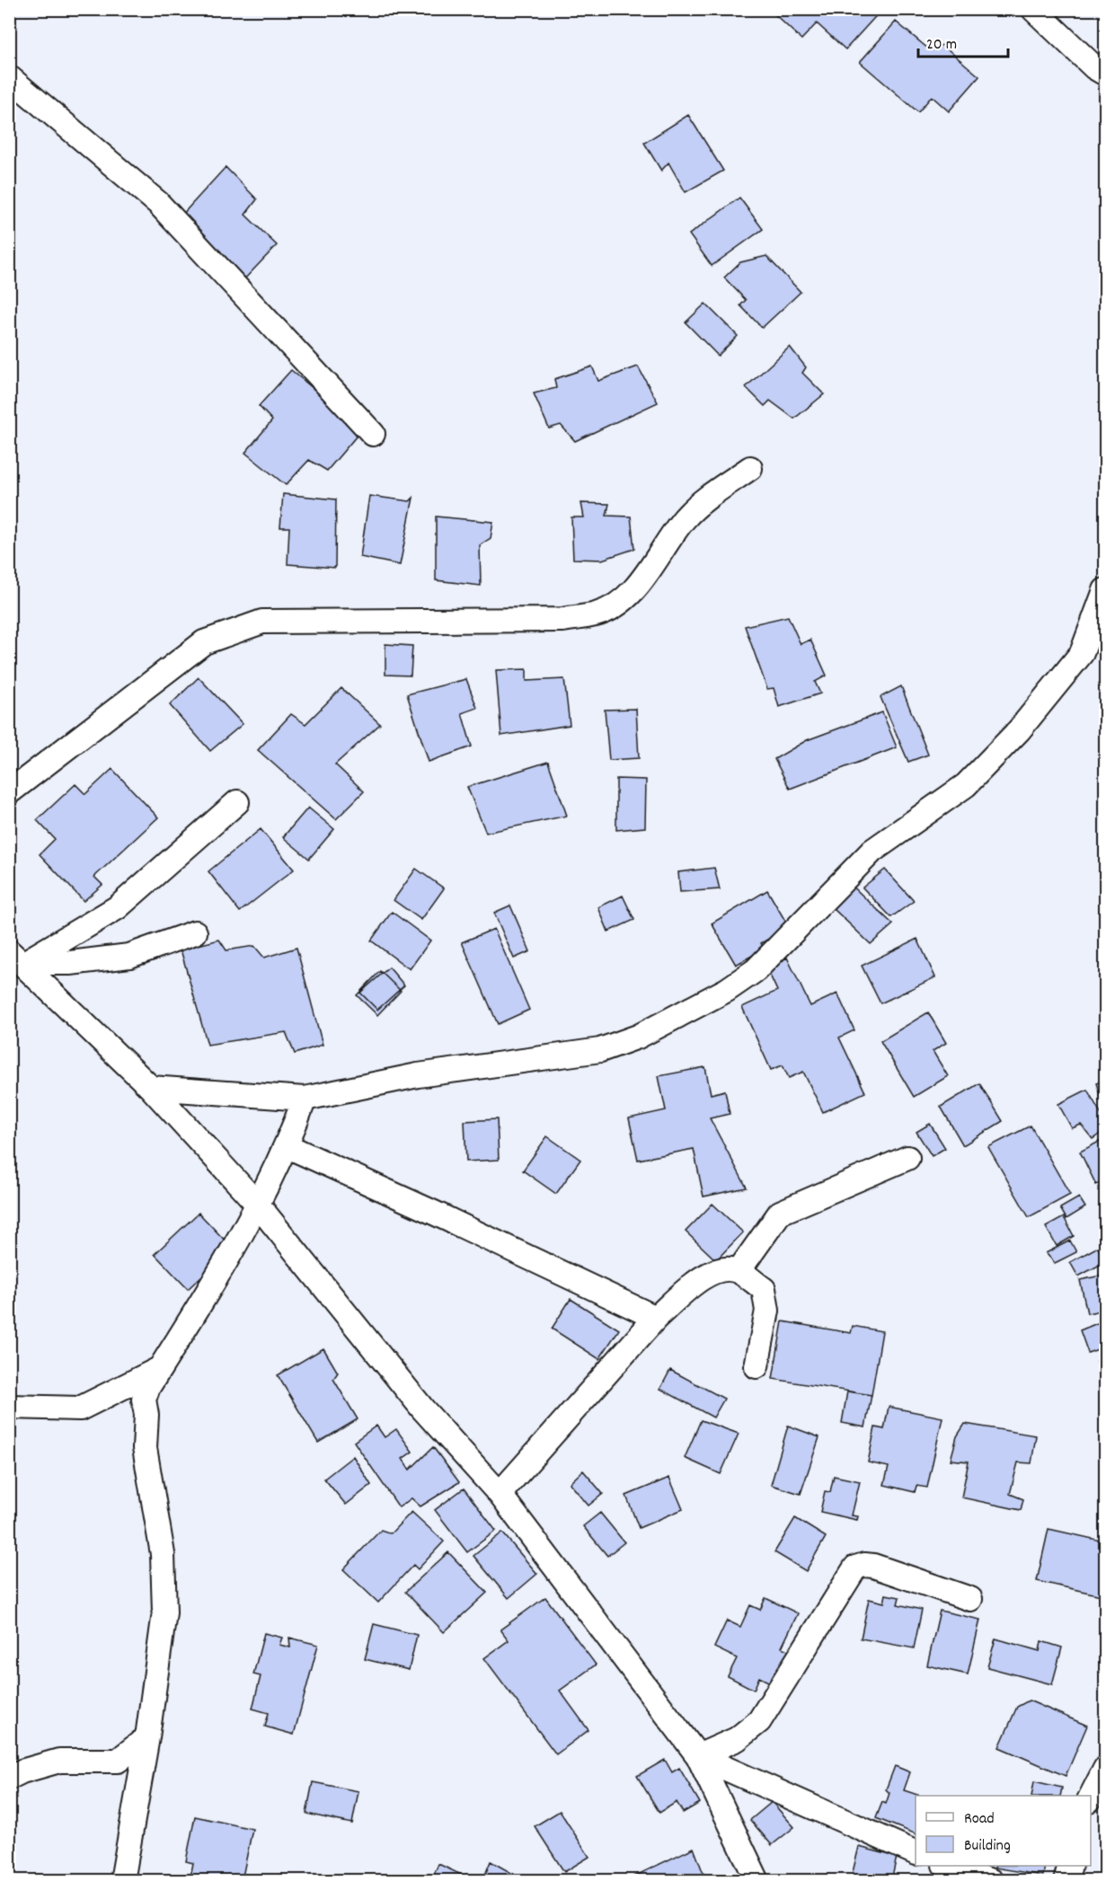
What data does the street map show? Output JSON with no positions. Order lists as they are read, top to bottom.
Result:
{
  "legend": ["Road", "Building"],
  "scale_bar": "20 m"
}
